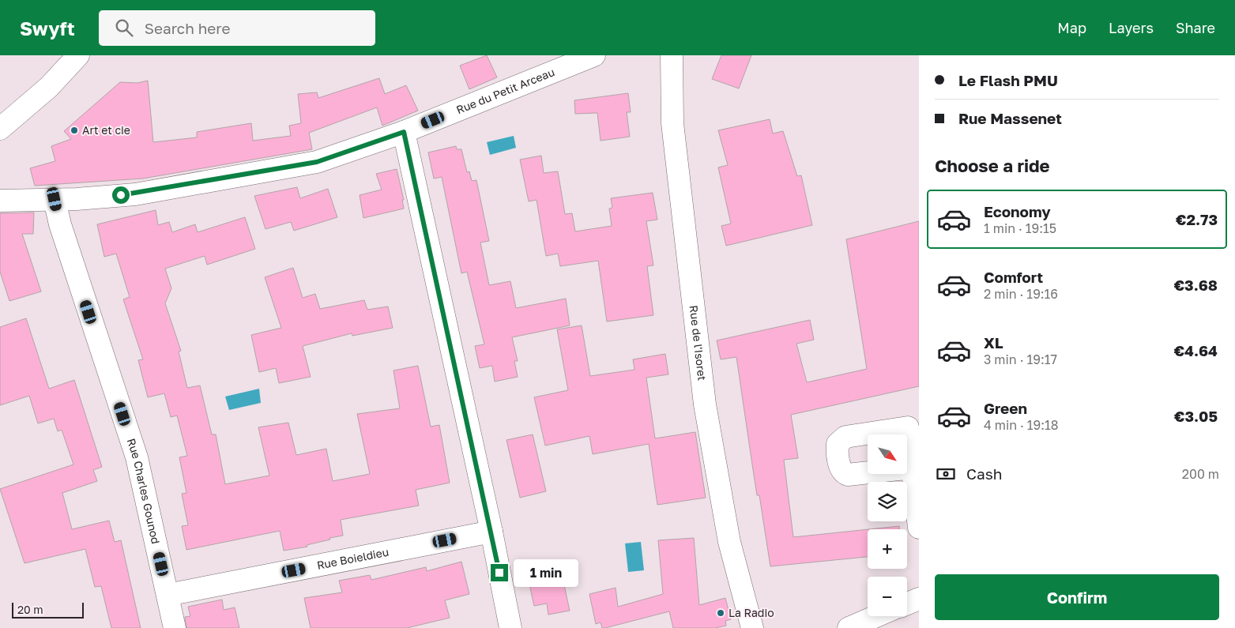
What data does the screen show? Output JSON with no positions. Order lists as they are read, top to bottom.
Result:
{
  "streets": {
    "street": [
      "Rue du Petit Arceau",
      "Rue de l'Isoret",
      "Rue Charles Gounod",
      "Rue Boieldieu"
    ]
  },
  "crossings": [
    ["Rue du Petit Arceau", "Rue Charles Gounod"],
    ["Rue Charles Gounod", "Rue Boieldieu"]
  ],
  "places": ["Art et cie", "La Radio"],
  "scale_bar": "20 m",
  "north": "bottom right",
  "page": {
    "header": "Swyft",
    "search": "Search here",
    "nav": ["Map", "Layers", "Share"],
    "banner": ["Le Flash PMU", "Rue Massenet"],
    "heading": "Choose a ride",
    "list": [
      {
        "name": "Economy",
        "note": "1 min · 19:15",
        "value": "€2.73"
      },
      {
        "name": "Comfort",
        "note": "2 min · 19:16",
        "value": "€3.68"
      },
      {
        "name": "XL",
        "note": "3 min · 19:17",
        "value": "€4.64"
      },
      {
        "name": "Green",
        "note": "4 min · 19:18",
        "value": "€3.05"
      }
    ],
    "map_buttons": ["+", "−"],
    "pay": ["Cash", "200 m"],
    "bubble": "1 min",
    "buttons": "Confirm",
    "scale": "20 m"
  }
}
